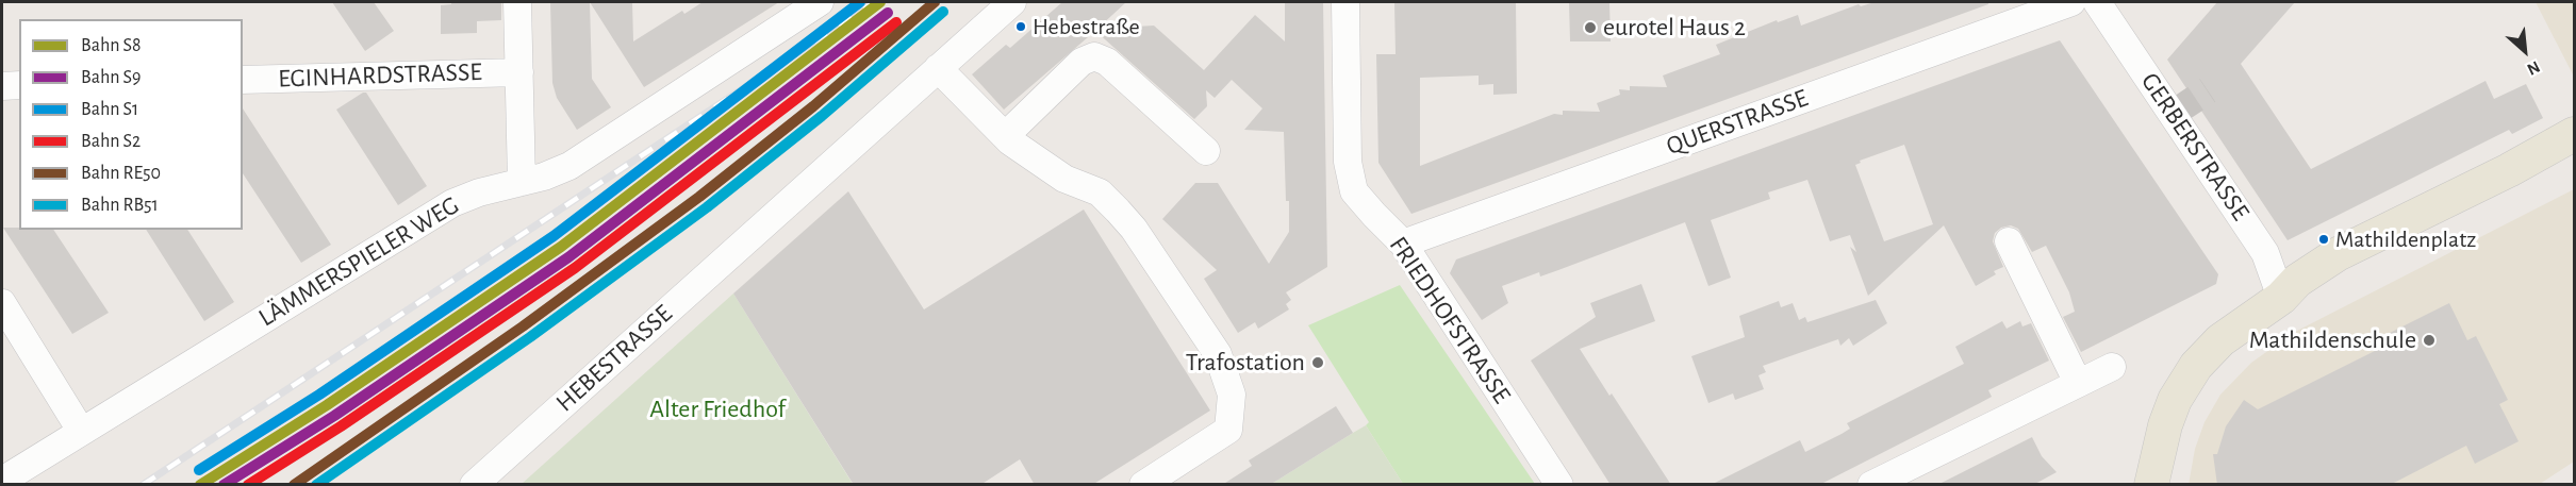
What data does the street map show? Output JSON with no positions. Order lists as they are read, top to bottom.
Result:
{
  "streets": {
    "street": [
      "EGINHARDSTRASSE",
      "QUERSTRASSE",
      "GERBERSTRASSE",
      "LÄMMERSPIELER WEG",
      "FRIEDHOFSTRASSE",
      "HEBESTRASSE"
    ]
  },
  "crossings": [
    ["EGINHARDSTRASSE", "LÄMMERSPIELER WEG"],
    ["QUERSTRASSE", "FRIEDHOFSTRASSE"]
  ],
  "parks": ["Alter Friedhof"],
  "places": [
    "Hebestraße",
    "eurotel Haus 2",
    "Mathildenplatz",
    "Mathildenschule",
    "Trafostation"
  ],
  "lines": [
    "rail line S8",
    "rail line S1",
    "rail line RE50",
    "rail line RB51",
    "rail line S9",
    "rail line S2"
  ],
  "legend": [
    "Bahn S8",
    "Bahn S9",
    "Bahn S1",
    "Bahn S2",
    "Bahn RE50",
    "Bahn RB51"
  ],
  "north": "bottom right"
}
